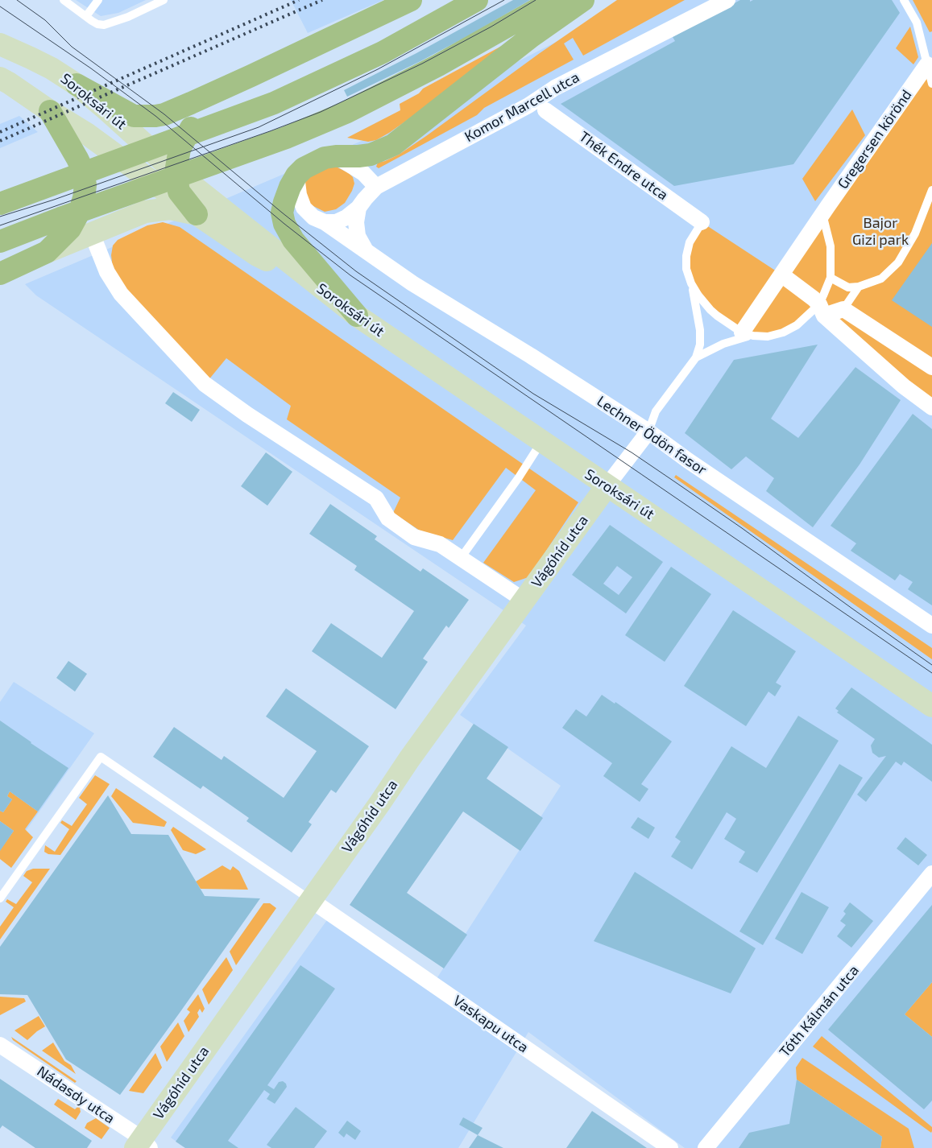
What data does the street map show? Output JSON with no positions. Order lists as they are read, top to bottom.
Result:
{
  "streets": {
    "main road": ["Soroksári út", "Vágóhíd utca"],
    "street": [
      "Komor Marcell utca",
      "Gregersen körönd",
      "Thék Endre utca",
      "Lechner Ödön fasor",
      "Tóth Kálmán utca",
      "Vaskapu utca",
      "Nádasdy utca"
    ]
  },
  "crossings": [
    ["Soroksári út", "Vágóhíd utca"],
    ["Komor Marcell utca", "Lechner Ödön fasor"],
    ["Vágóhíd utca", "Vaskapu utca"],
    ["Vágóhíd utca", "Nádasdy utca"]
  ],
  "parks": ["Bajor Gizi park"]
}
